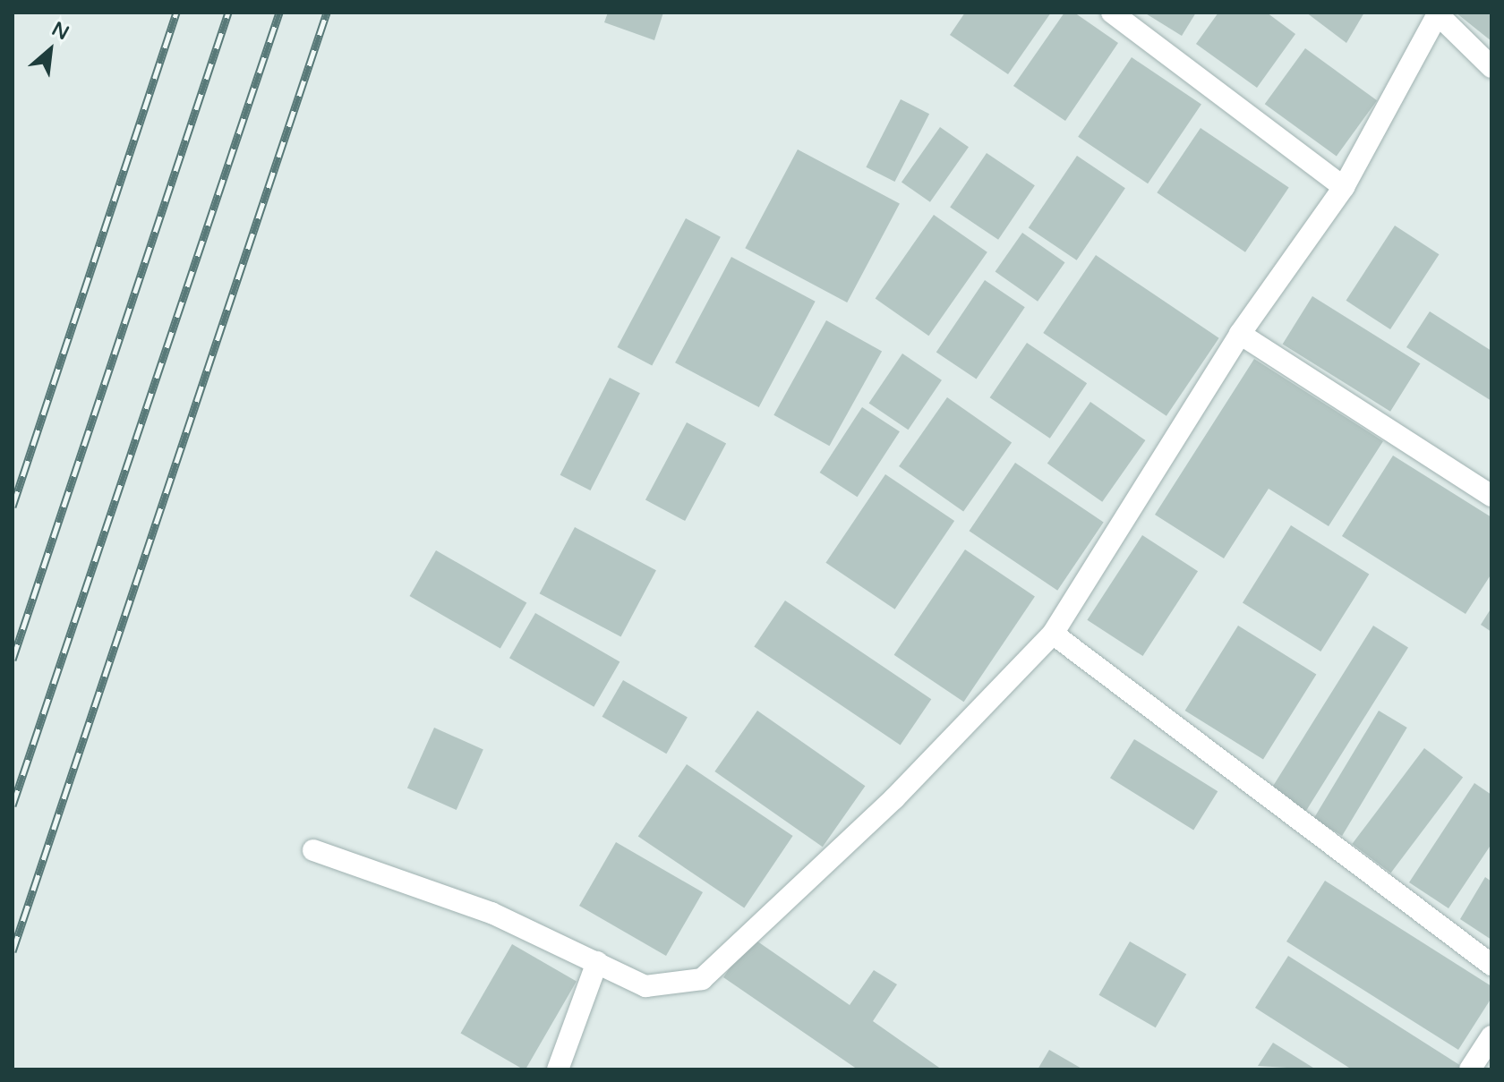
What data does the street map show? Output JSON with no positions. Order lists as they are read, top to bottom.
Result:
{
  "north": "top right"
}
